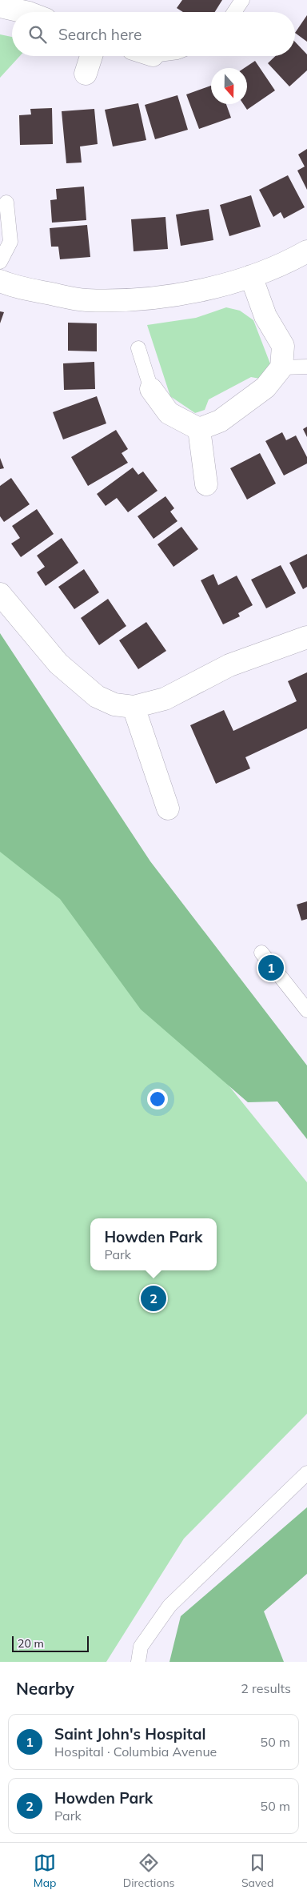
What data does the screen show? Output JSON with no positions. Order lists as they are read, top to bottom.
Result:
{
  "scale_bar": "20 m",
  "north": "bottom",
  "page": {
    "search": "Search here",
    "pins": ["1", "2"],
    "popup": ["Howden Park", "Park"],
    "scale": "20 m",
    "heading": ["Nearby", "2 results"],
    "list": [
      {
        "mark": "1",
        "name": "Saint John's Hospital",
        "note": "Hospital · Columbia Avenue",
        "value": "50 m"
      },
      {
        "mark": "2",
        "name": "Howden Park",
        "note": "Park",
        "value": "50 m"
      }
    ],
    "nav": ["Map", "Directions", "Saved"]
  }
}
